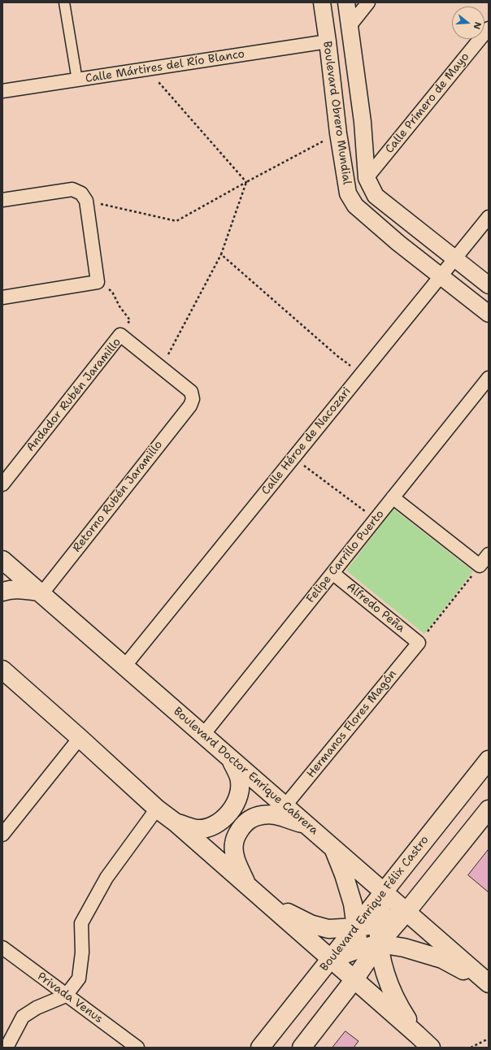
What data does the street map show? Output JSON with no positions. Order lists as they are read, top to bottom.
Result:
{
  "streets": {
    "main road": ["Boulevard Doctor Enrique Cabrera", "Boulevard Enrique Félix Castro"],
    "street": [
      "Calle Mártires del Río Blanco",
      "Calle Primero de Mayo",
      "Boulevard Obrero Mundial",
      "Andador Rubén Jaramillo",
      "Calle Héroe de Nacozari",
      "Retorno Rubén Jaramillo",
      "Felipe Carrillo Puerto",
      "Alfredo Peña",
      "Hermanos Flores Magón",
      "Privada Venus"
    ]
  },
  "crossings": [
    ["Calle Mártires del Río Blanco", "Boulevard Obrero Mundial"],
    ["Calle Primero de Mayo", "Boulevard Obrero Mundial"],
    ["Boulevard Obrero Mundial", "Calle Héroe de Nacozari"],
    ["Andador Rubén Jaramillo", "Retorno Rubén Jaramillo"],
    ["Calle Héroe de Nacozari", "Boulevard Doctor Enrique Cabrera"],
    ["Retorno Rubén Jaramillo", "Boulevard Doctor Enrique Cabrera"],
    ["Felipe Carrillo Puerto", "Alfredo Peña"],
    ["Felipe Carrillo Puerto", "Boulevard Doctor Enrique Cabrera"],
    ["Alfredo Peña", "Hermanos Flores Magón"],
    ["Hermanos Flores Magón", "Boulevard Doctor Enrique Cabrera"],
    ["Boulevard Doctor Enrique Cabrera", "Boulevard Enrique Félix Castro"]
  ],
  "north": "right"
}
